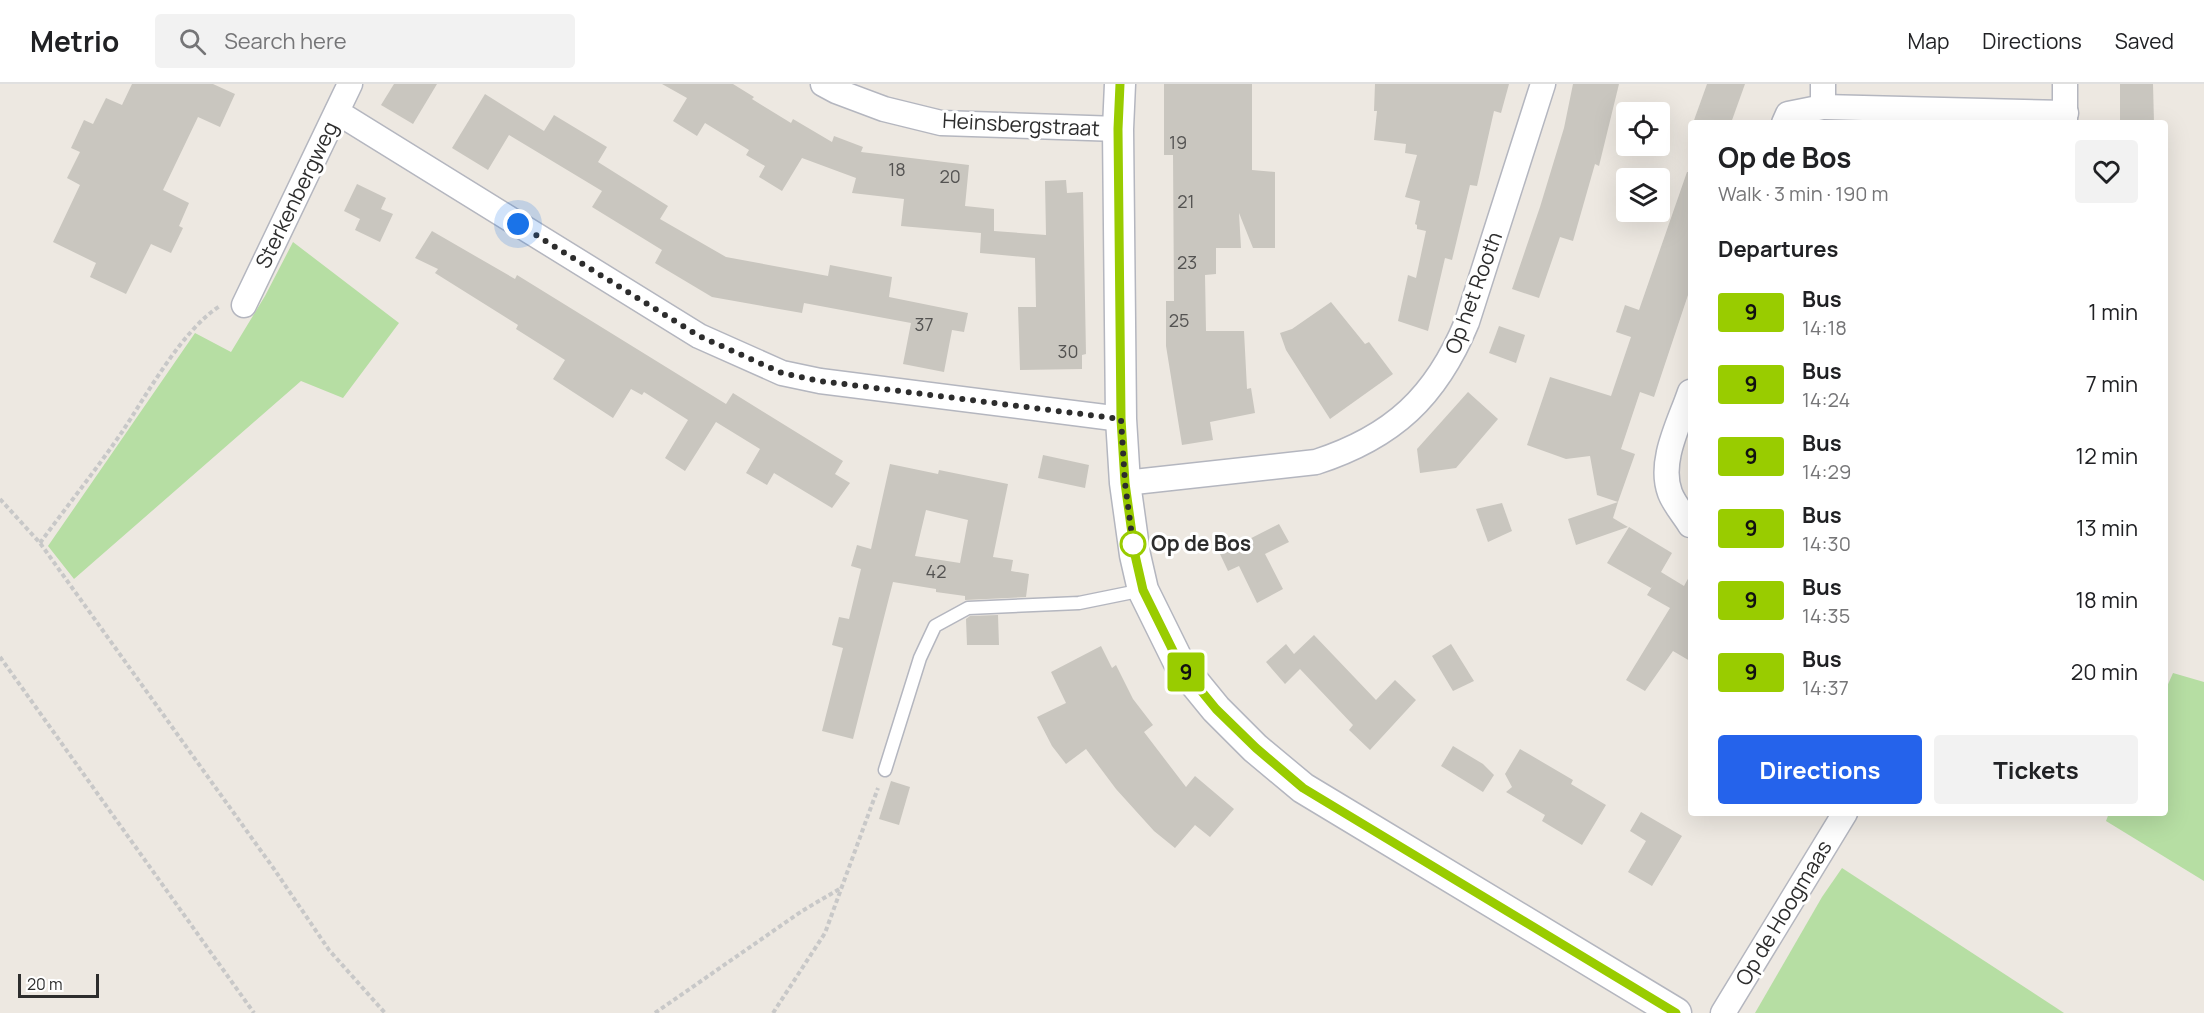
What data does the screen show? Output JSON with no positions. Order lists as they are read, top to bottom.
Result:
{
  "streets": {
    "street": [
      "Heinsbergstraat",
      "Sterkenbergweg",
      "Op het Rooth",
      "Op de Hoogmaas"
    ]
  },
  "places": ["Op de Bos"],
  "lines": ["bus line 9"],
  "house_numbers": [
    "19",
    "18",
    "20",
    "21",
    "23",
    "25",
    "37",
    "30",
    "42"
  ],
  "scale_bar": "20 m",
  "page": {
    "header": "Metrio",
    "search": "Search here",
    "nav": ["Map", "Directions", "Saved"],
    "on_map": "9",
    "heading": [
      ["Op de Bos", "Walk · 3 min · 190 m"],
      "Departures"
    ],
    "list": [
      {
        "mark": "9",
        "name": "Bus",
        "note": "14:18",
        "value": "1 min"
      },
      {
        "mark": "9",
        "name": "Bus",
        "note": "14:24",
        "value": "7 min"
      },
      {
        "mark": "9",
        "name": "Bus",
        "note": "14:29",
        "value": "12 min"
      },
      {
        "mark": "9",
        "name": "Bus",
        "note": "14:30",
        "value": "13 min"
      },
      {
        "mark": "9",
        "name": "Bus",
        "note": "14:35",
        "value": "18 min"
      },
      {
        "mark": "9",
        "name": "Bus",
        "note": "14:37",
        "value": "20 min"
      }
    ],
    "buttons": ["Directions", "Tickets"],
    "scale": "20 m"
  }
}
